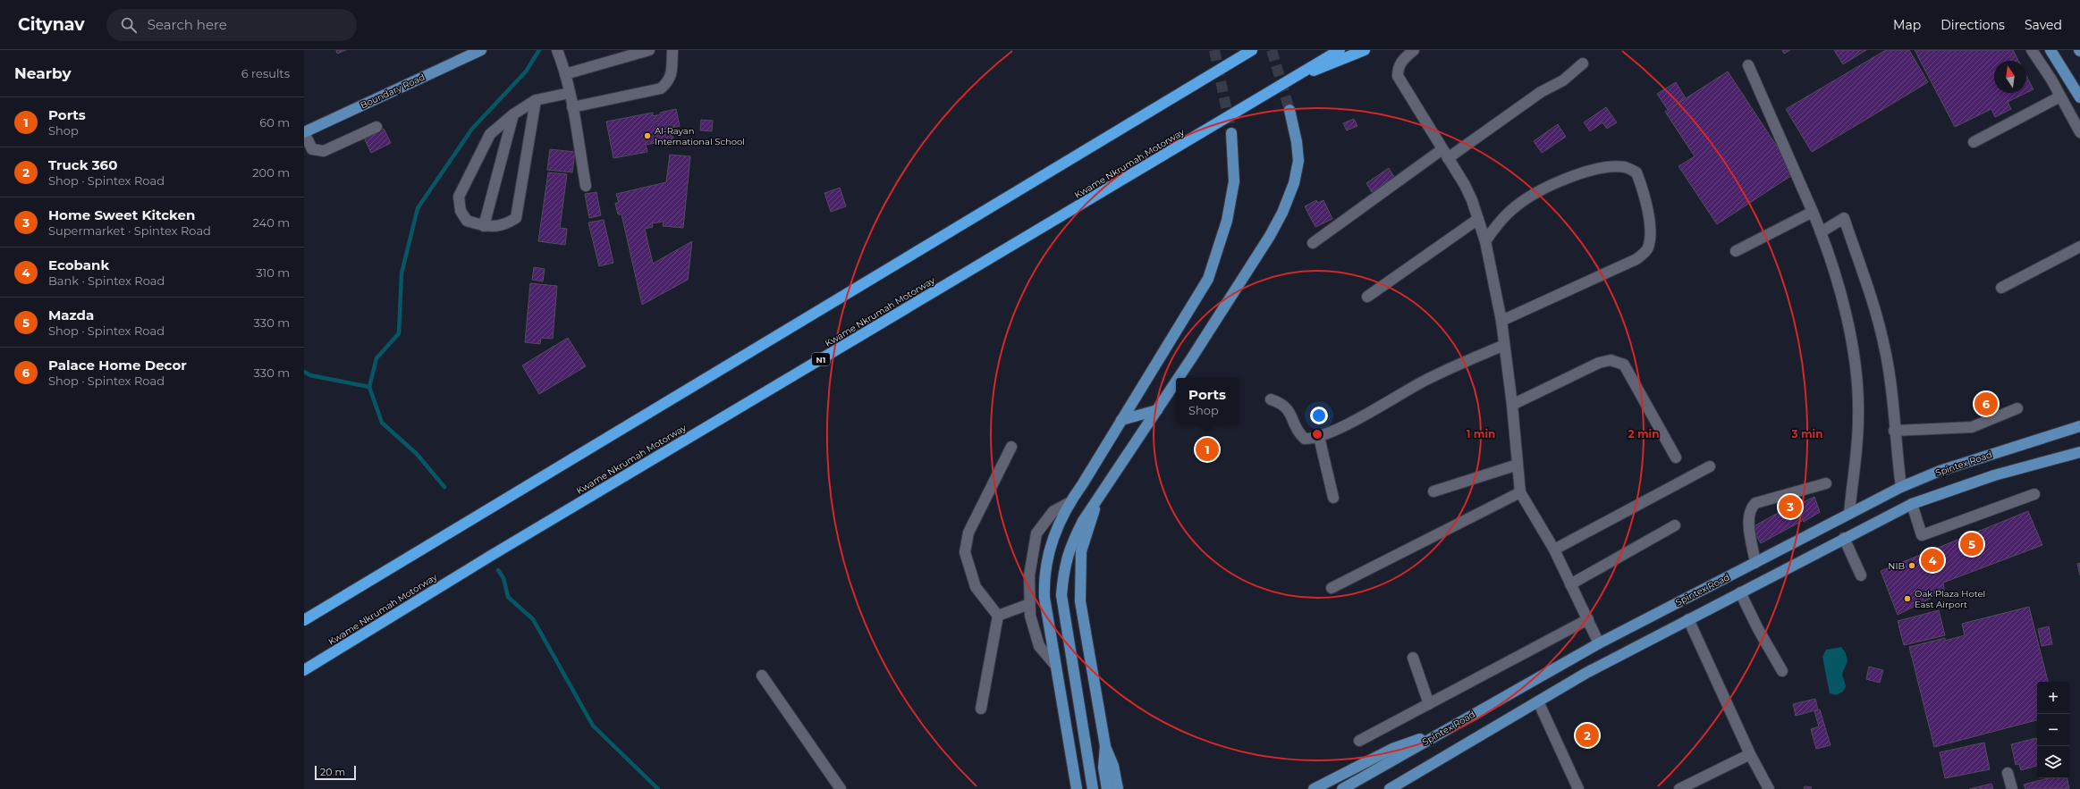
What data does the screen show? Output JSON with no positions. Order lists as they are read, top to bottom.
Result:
{
  "streets": {
    "highway": ["Kwame Nkrumah Motorway", "N1"],
    "main road": ["Boundary Road", "Spintex Road"]
  },
  "places": ["Al-Rayan International School", "NIB", "Oak Plaza Hotel East Airport"],
  "scale_bar": "20 m",
  "north": "top",
  "page": {
    "header": "Citynav",
    "search": "Search here",
    "nav": ["Map", "Directions", "Saved"],
    "heading": ["Nearby", "6 results"],
    "list": [
      {
        "mark": "1",
        "name": "Ports",
        "note": "Shop",
        "value": "60 m"
      },
      {
        "mark": "2",
        "name": "Truck 360",
        "note": "Shop · Spintex Road",
        "value": "200 m"
      },
      {
        "mark": "3",
        "name": "Home Sweet Kitcken",
        "note": "Supermarket · Spintex Road",
        "value": "240 m"
      },
      {
        "mark": "4",
        "name": "Ecobank",
        "note": "Bank · Spintex Road",
        "value": "310 m"
      },
      {
        "mark": "5",
        "name": "Mazda",
        "note": "Shop · Spintex Road",
        "value": "330 m"
      },
      {
        "mark": "6",
        "name": "Palace Home Decor",
        "note": "Shop · Spintex Road",
        "value": "330 m"
      }
    ],
    "popup": ["Ports", "Shop"],
    "pins": [
      "6",
      "1",
      "3",
      "5",
      "4",
      "2"
    ],
    "map_buttons": ["+", "−"],
    "scale": "20 m"
  },
  "rings": ["1 min", "2 min", "3 min"]
}
